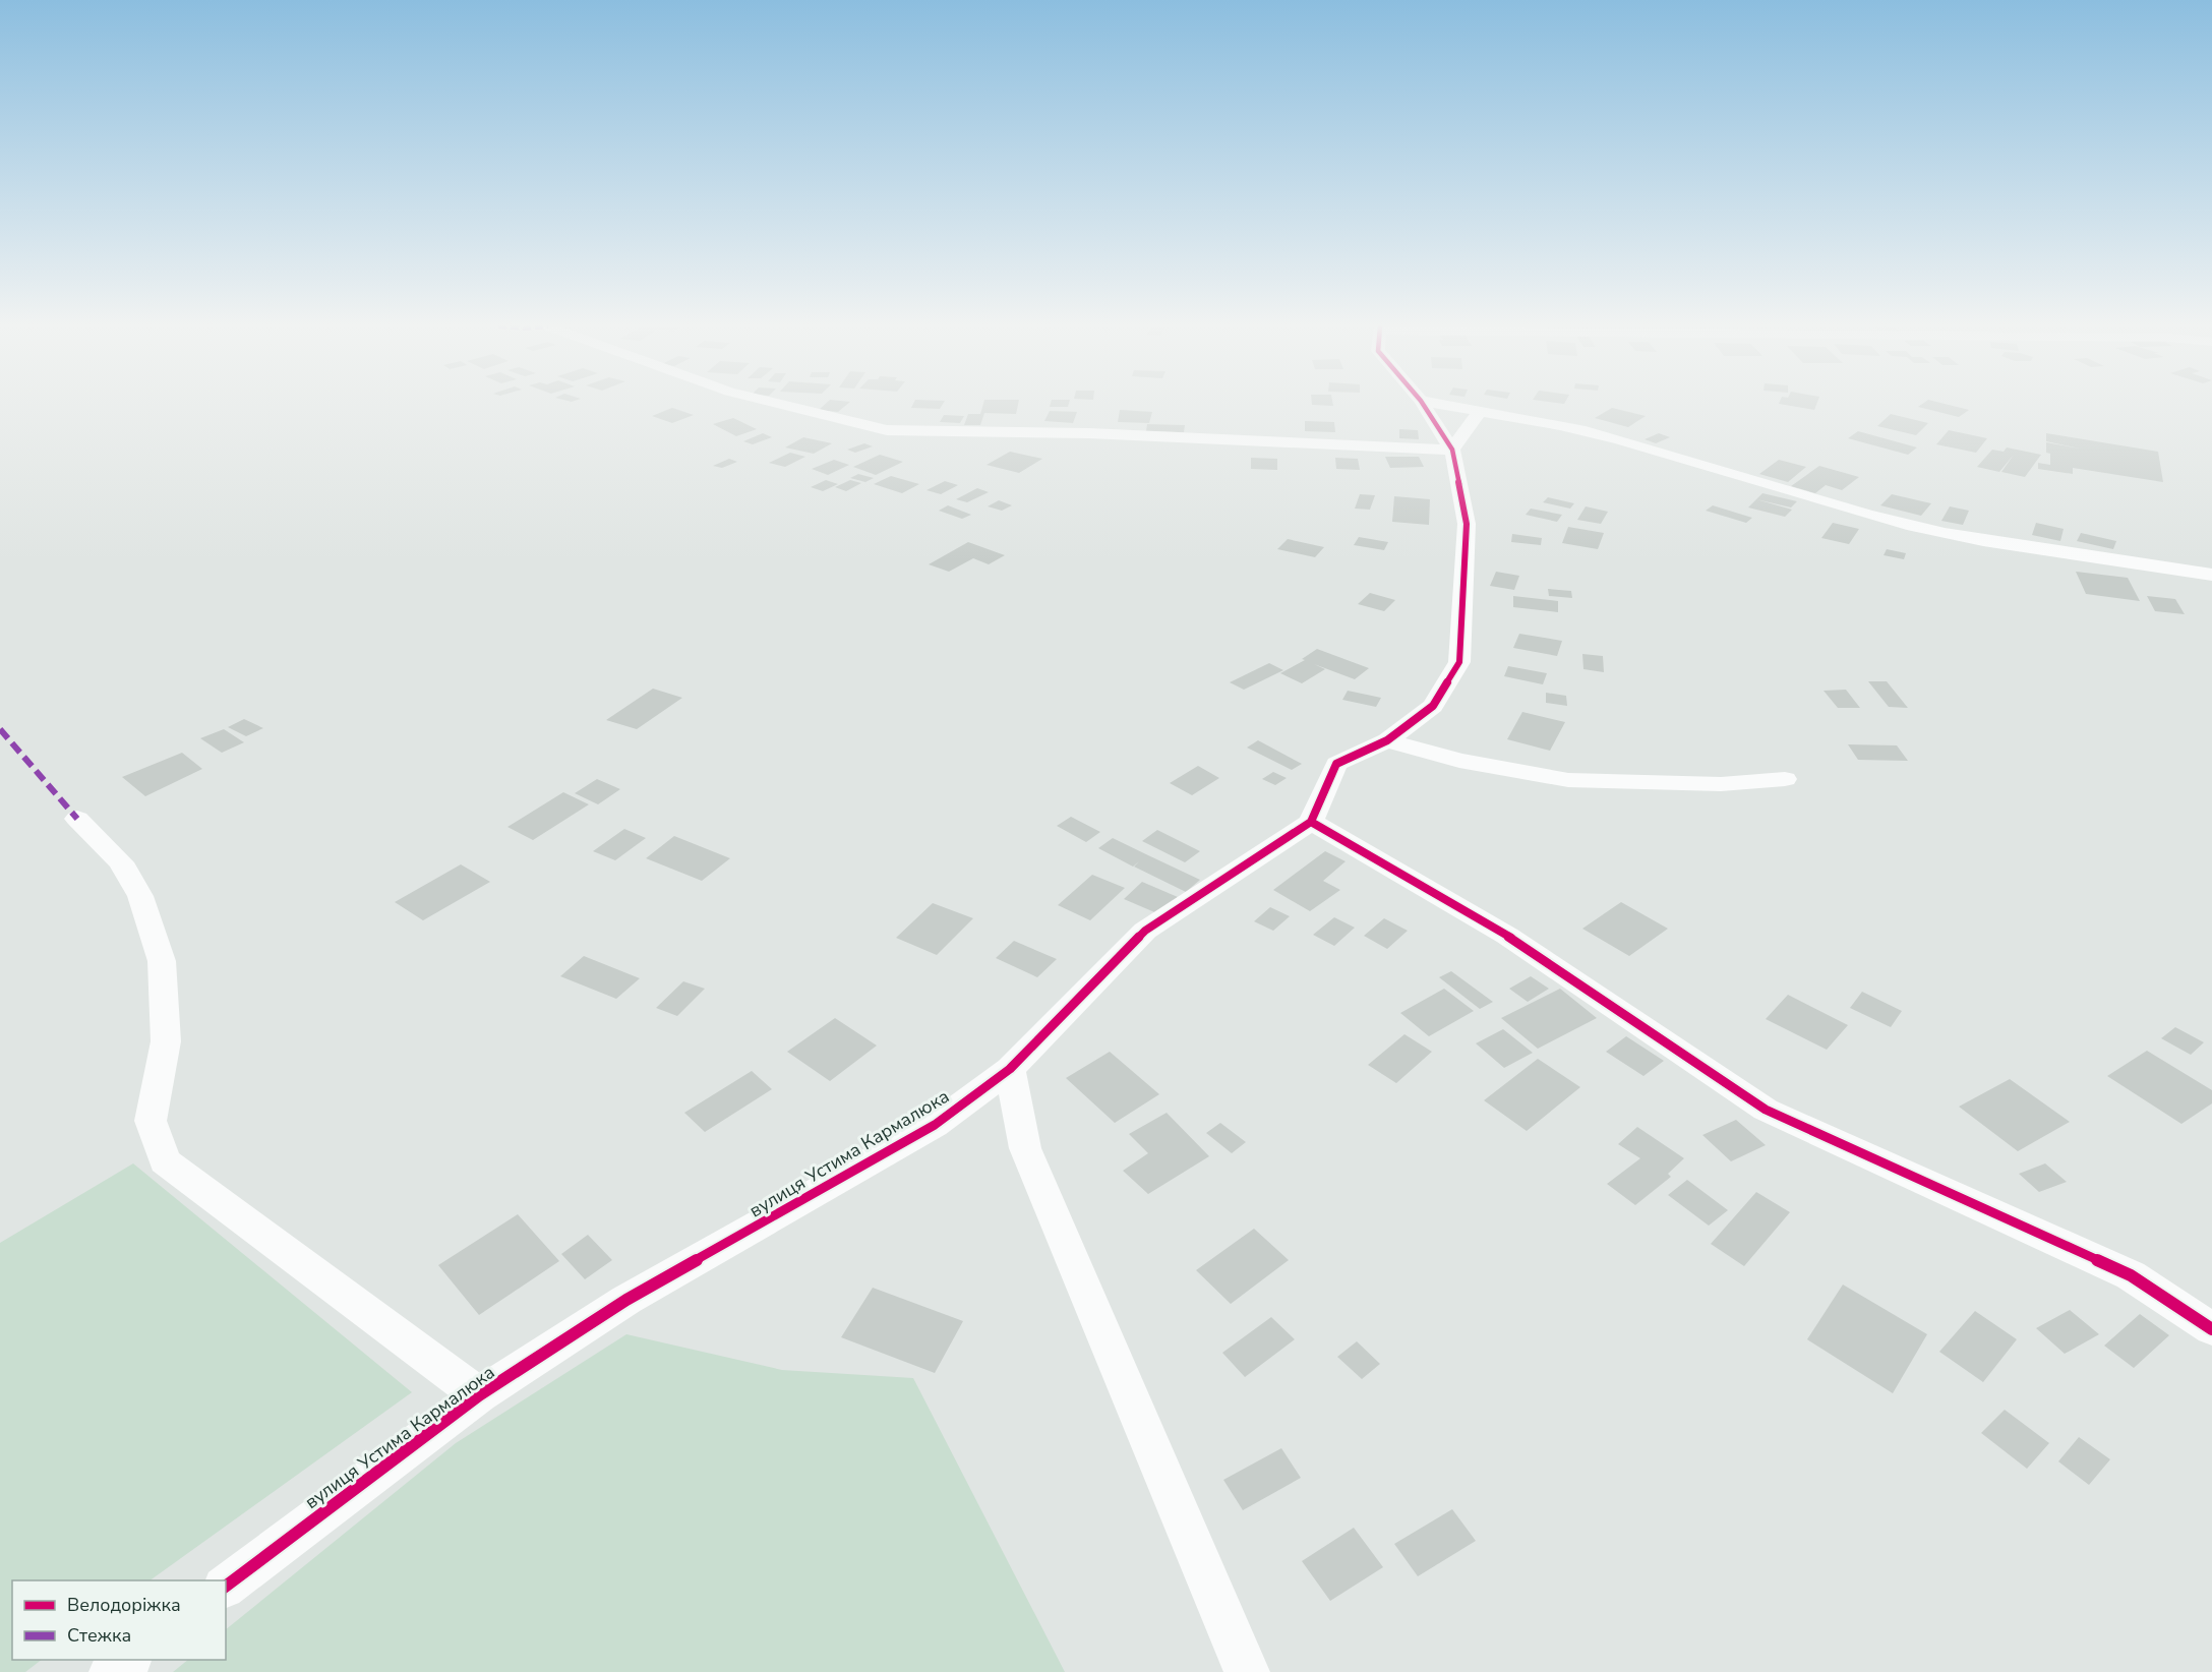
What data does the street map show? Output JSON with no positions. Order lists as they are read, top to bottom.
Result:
{
  "streets": {
    "street": ["вулиця Устима Кармалюка"]
  },
  "legend": ["Велодоріжка", "Стежка"]
}
